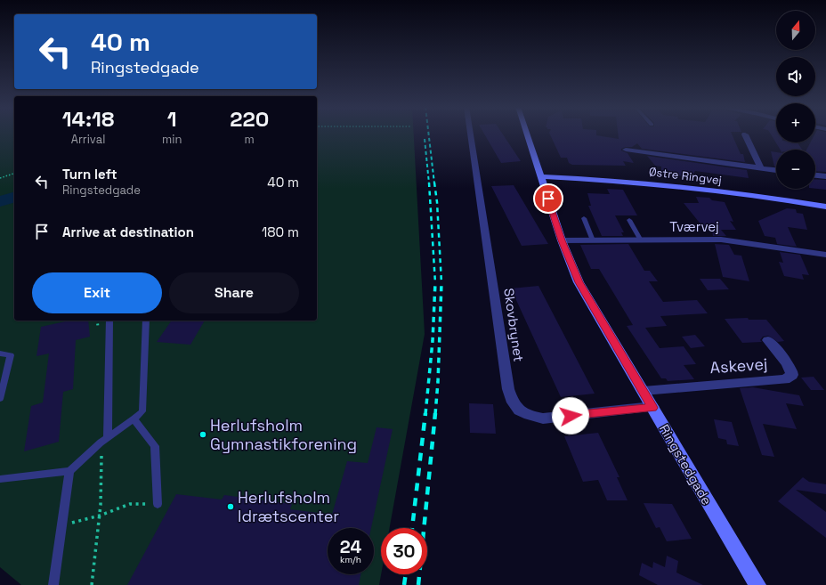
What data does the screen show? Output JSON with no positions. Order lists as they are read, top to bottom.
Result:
{
  "streets": {
    "street": [
      "Østre Ringvej",
      "Tværvej",
      "Skovbrynet",
      "Askevej",
      "Ringstedgade"
    ]
  },
  "crossings": [
    ["Østre Ringvej", "Ringstedgade"],
    ["Tværvej", "Ringstedgade"],
    ["Skovbrynet", "Ringstedgade"],
    ["Askevej", "Ringstedgade"]
  ],
  "places": ["Herlufsholm Gymnastikforening", "Herlufsholm Idrætscenter"],
  "north": "top",
  "page": {
    "map_buttons": ["+", "−"],
    "turn": ["40 m", "Ringstedgade"],
    "eta": [
      "14:18",
      "Arrival",
      "1",
      "min",
      "220",
      "m"
    ],
    "list": [
      {
        "name": "Turn left",
        "note": "Ringstedgade",
        "value": "40 m"
      },
      {
        "name": "Arrive at destination",
        "value": "180 m"
      }
    ],
    "buttons": ["Exit", "Share"],
    "speed": "24 km/h",
    "limit": "30"
  }
}
